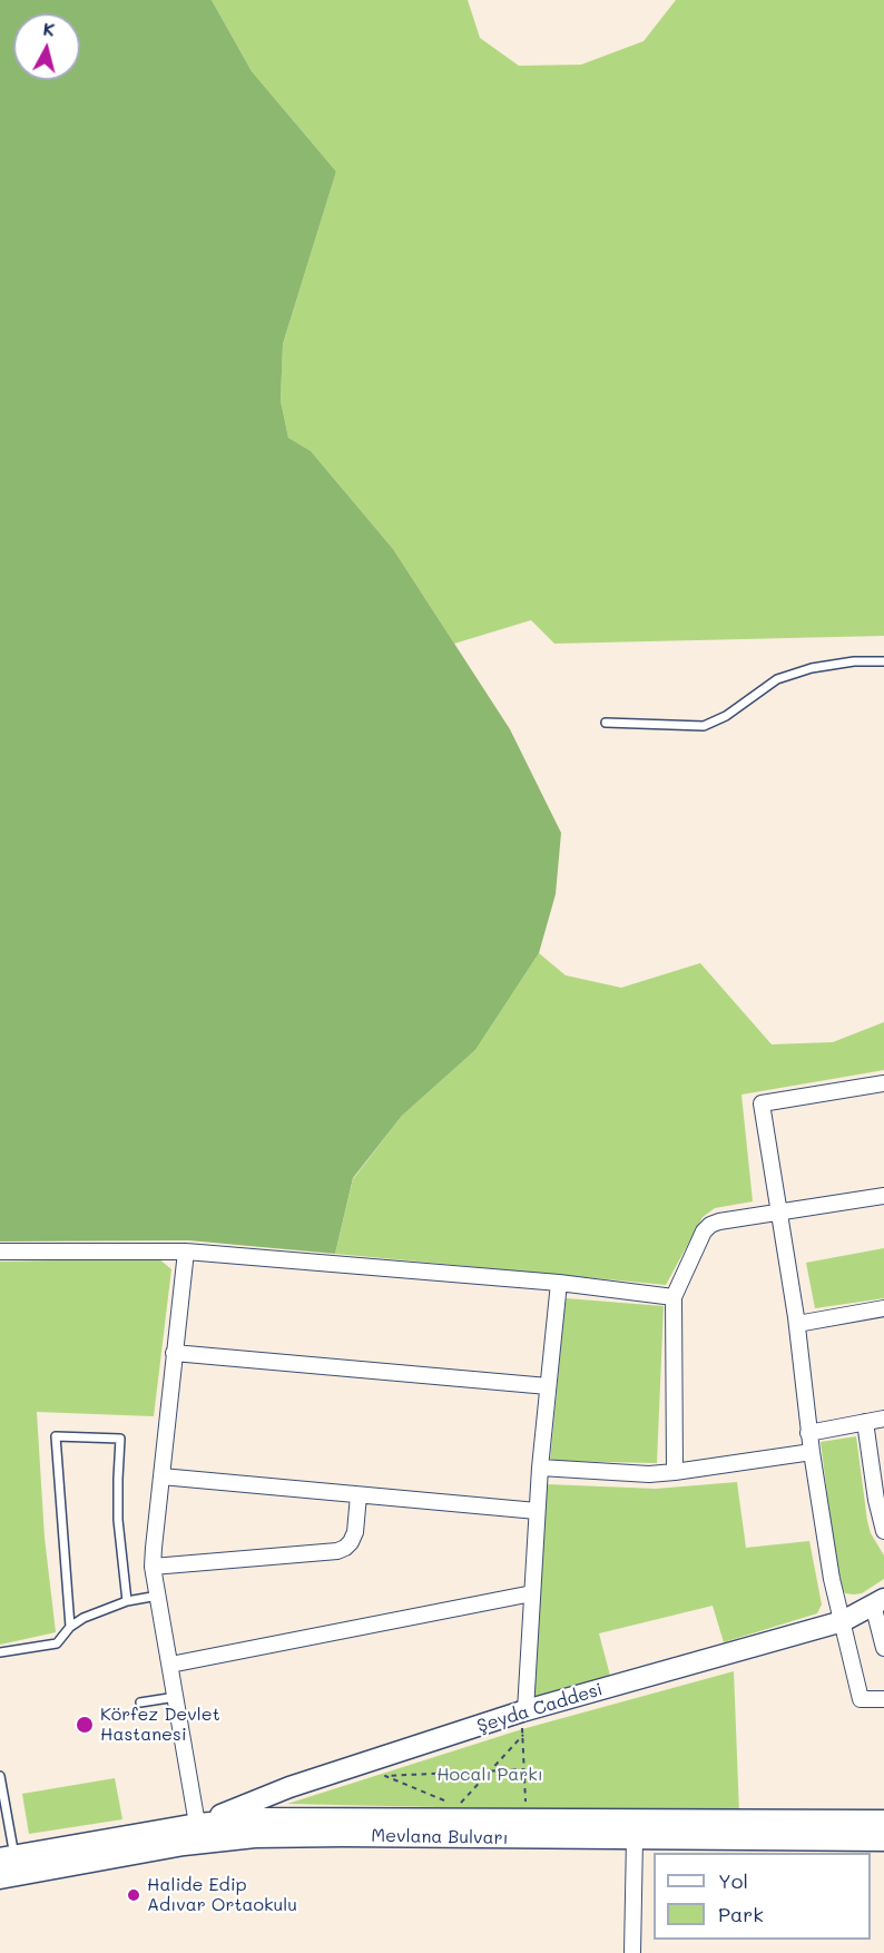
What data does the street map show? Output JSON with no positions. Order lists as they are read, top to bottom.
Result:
{
  "streets": {
    "street": ["Şeyda Caddesi", "Mevlana Bulvarı"]
  },
  "crossings": [
    ["Şeyda Caddesi", "Mevlana Bulvarı"]
  ],
  "parks": ["Hocalı Parkı"],
  "places": ["Körfez Devlet Hastanesi", "Halide Edip Adıvar Ortaokulu"],
  "legend": ["Yol", "Park"],
  "north": "top"
}
